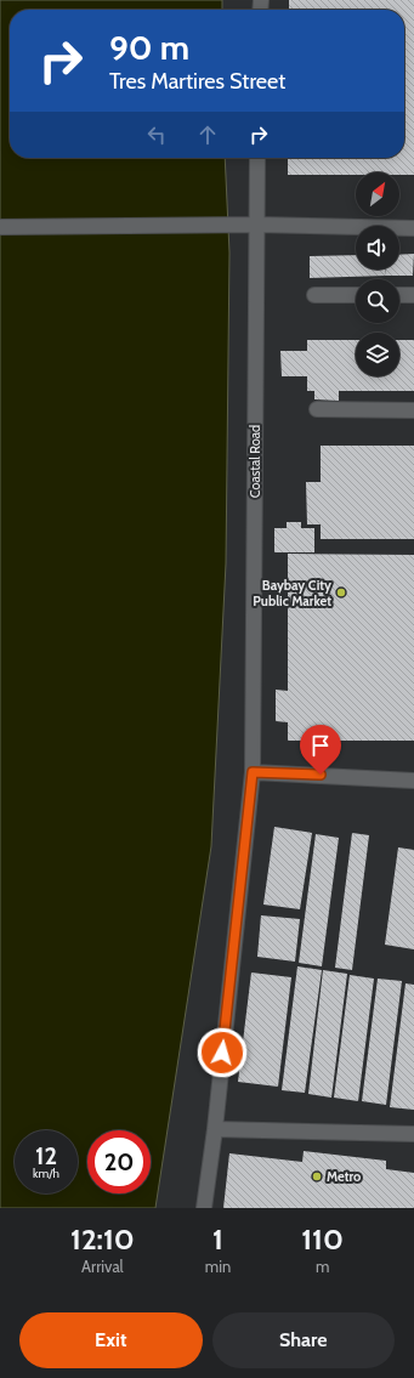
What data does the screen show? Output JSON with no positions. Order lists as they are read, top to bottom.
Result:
{
  "streets": {
    "street": ["Coastal Road"]
  },
  "places": ["Baybay City Public Market", "Metro"],
  "north": "top right",
  "page": {
    "turn": ["90 m", "Tres Martires Street"],
    "speed": "12 km/h",
    "limit": "20",
    "eta": [
      "12:10",
      "Arrival",
      "1",
      "min",
      "110",
      "m"
    ],
    "buttons": ["Exit", "Share"]
  }
}
